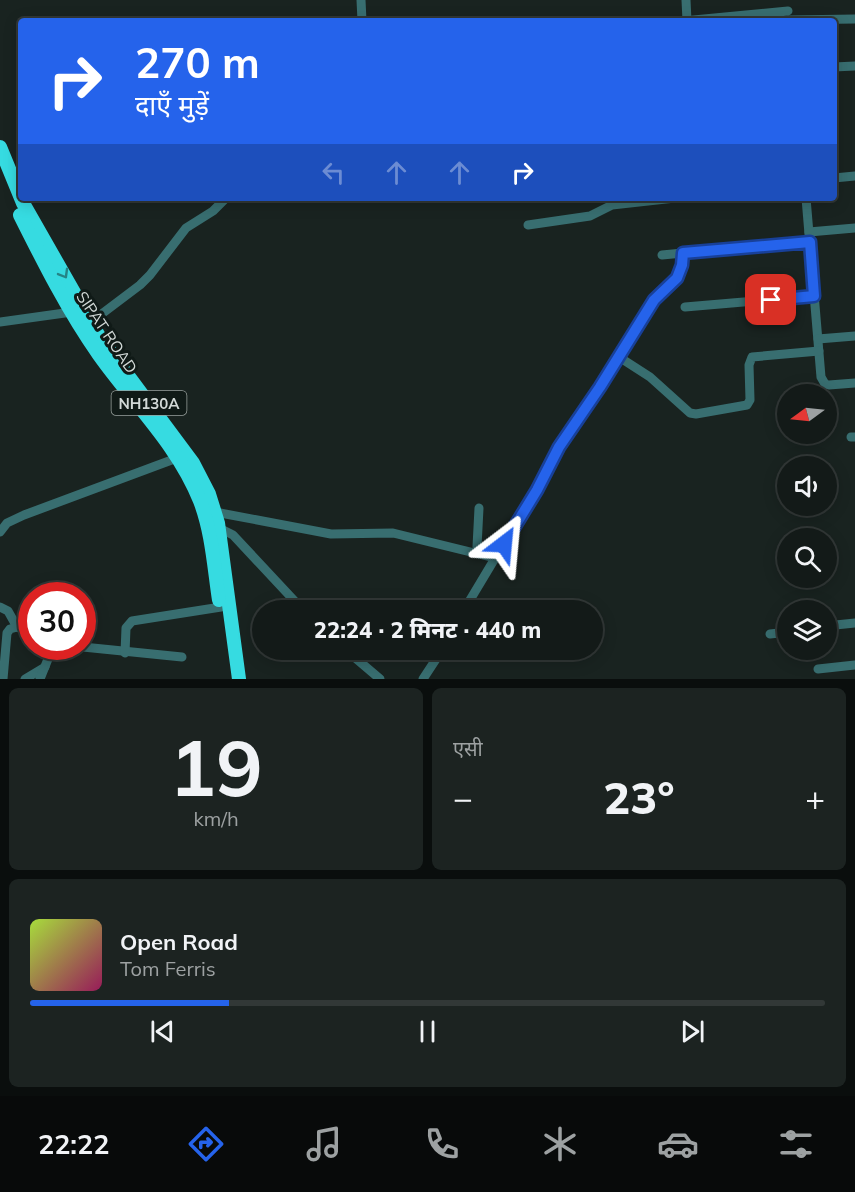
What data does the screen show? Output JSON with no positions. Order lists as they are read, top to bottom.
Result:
{
  "streets": {
    "highway": ["SIPAT ROAD", "NH130A"]
  },
  "north": "left",
  "page": {
    "turn": ["270 m", "दाएँ मुड़ें"],
    "limit": "30",
    "trip": "22:24 · 2 मिनट · 440 m",
    "tile": [
      ["19", "km/h"],
      "एसी"
    ],
    "heat": ["−", "23°", "+"],
    "song": ["Open Road", "Tom Ferris"],
    "tabs": "22:22"
  }
}
